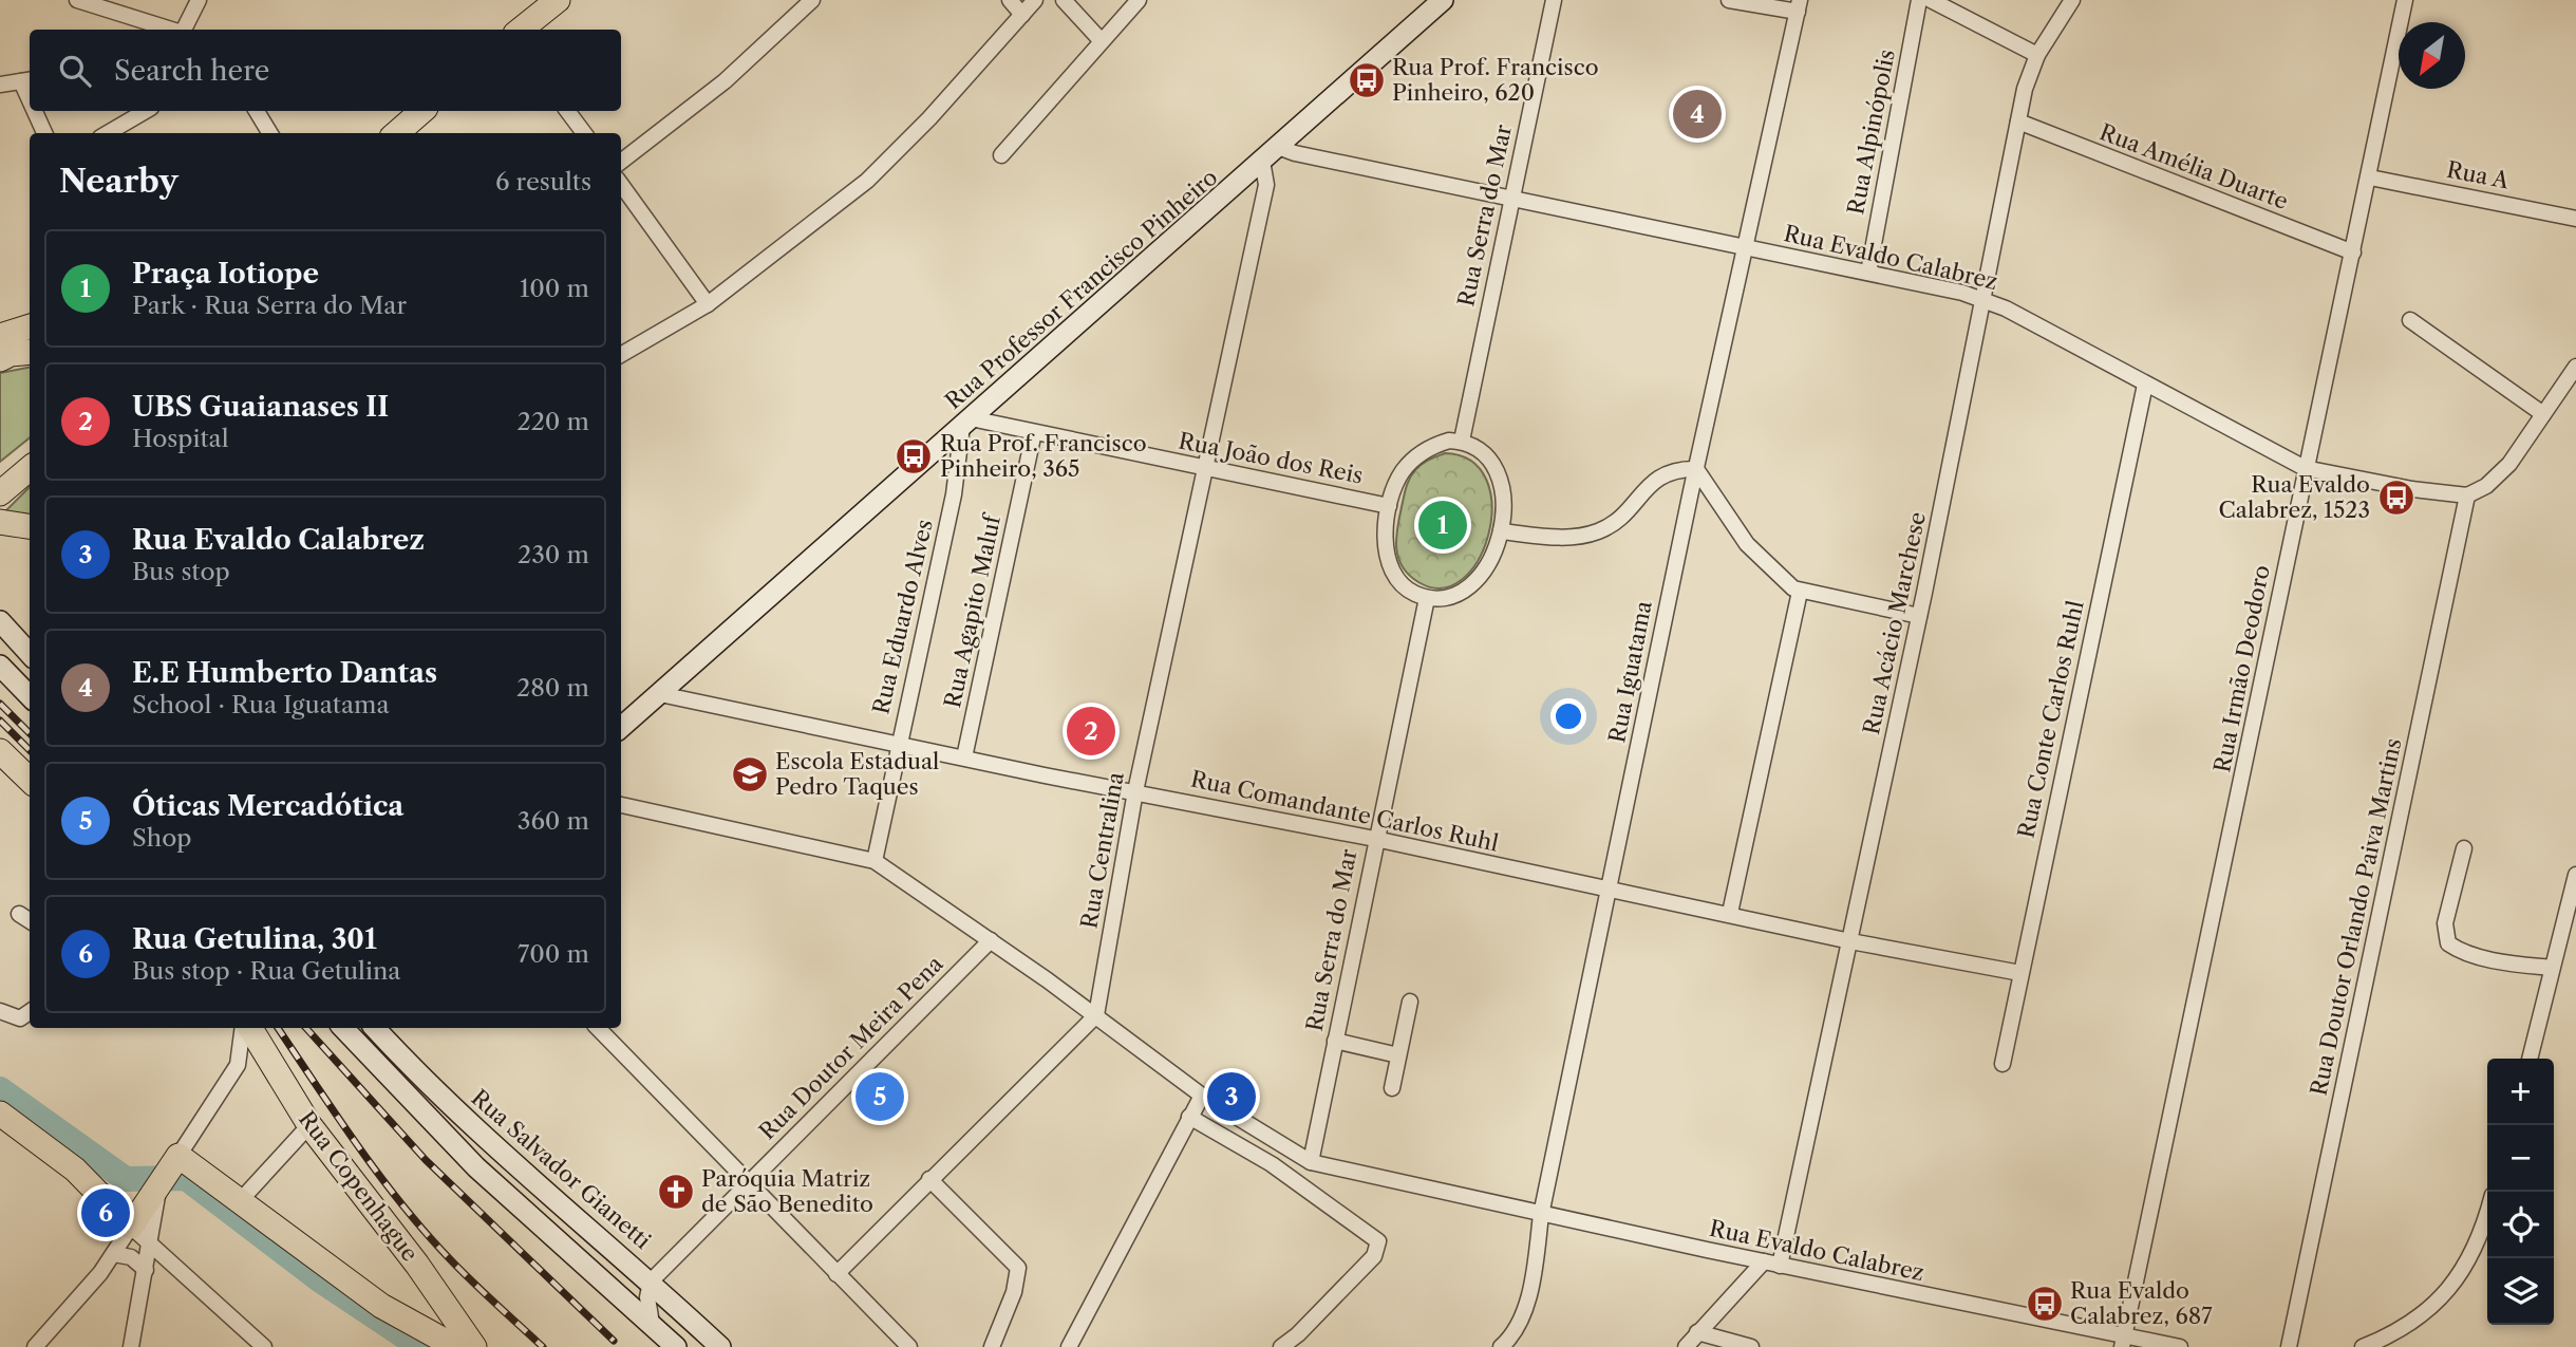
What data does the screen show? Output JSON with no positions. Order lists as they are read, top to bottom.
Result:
{
  "streets": {
    "main road": ["Rua Copenhague"],
    "street": [
      "Rua Alpinópolis",
      "Rua Amélia Duarte",
      "Rua A",
      "Rua Serra do Mar",
      "Rua Evaldo Calabrez",
      "Rua Professor Francisco Pinheiro",
      "Rua João dos Reis",
      "Rua Agapito Maluf",
      "Rua Eduardo Alves",
      "Rua Acácio Marchese",
      "Rua Irmão Deodoro",
      "Rua Iguatama",
      "Rua Conte Carlos Ruhl",
      "Rua Comandante Carlos Ruhl",
      "Rua Centralina",
      "Rua Doutor Orlando Paiva Martins",
      "Rua Doutor Meira Pena",
      "Rua Salvador Gianetti"
    ]
  },
  "crossings": [
    ["Rua Alpinópolis", "Rua Evaldo Calabrez"],
    ["Rua Amélia Duarte", "Rua Acácio Marchese"],
    ["Rua Amélia Duarte", "Rua Irmão Deodoro"],
    ["Rua A", "Rua Irmão Deodoro"],
    ["Rua Serra do Mar", "Rua Evaldo Calabrez"],
    ["Rua Serra do Mar", "Rua João dos Reis"],
    ["Rua Serra do Mar", "Rua Comandante Carlos Ruhl"],
    ["Rua Evaldo Calabrez", "Rua Professor Francisco Pinheiro"],
    ["Rua Evaldo Calabrez", "Rua Eduardo Alves"],
    ["Rua Evaldo Calabrez", "Rua Acácio Marchese"],
    ["Rua Evaldo Calabrez", "Rua Irmão Deodoro"],
    ["Rua Evaldo Calabrez", "Rua Iguatama"],
    ["Rua Evaldo Calabrez", "Rua Conte Carlos Ruhl"],
    ["Rua Evaldo Calabrez", "Rua Centralina"],
    ["Rua Evaldo Calabrez", "Rua Doutor Orlando Paiva Martins"],
    ["Rua Evaldo Calabrez", "Rua Doutor Meira Pena"],
    ["Rua Professor Francisco Pinheiro", "Rua João dos Reis"],
    ["Rua Professor Francisco Pinheiro", "Rua Eduardo Alves"],
    ["Rua Professor Francisco Pinheiro", "Rua Comandante Carlos Ruhl"],
    ["Rua Professor Francisco Pinheiro", "Rua Centralina"],
    ["Rua João dos Reis", "Rua Agapito Maluf"],
    ["Rua João dos Reis", "Rua Eduardo Alves"],
    ["Rua João dos Reis", "Rua Centralina"],
    ["Rua Agapito Maluf", "Rua Comandante Carlos Ruhl"],
    ["Rua Eduardo Alves", "Rua Comandante Carlos Ruhl"],
    ["Rua Acácio Marchese", "Rua Comandante Carlos Ruhl"],
    ["Rua Iguatama", "Rua Comandante Carlos Ruhl"],
    ["Rua Conte Carlos Ruhl", "Rua Comandante Carlos Ruhl"],
    ["Rua Comandante Carlos Ruhl", "Rua Centralina"],
    ["Rua Doutor Meira Pena", "Rua Salvador Gianetti"]
  ],
  "places": {
    "bus stop": [
      "Rua Prof. Francisco Pinheiro, 620",
      "Rua Prof. Francisco Pinheiro, 365",
      "Rua Evaldo Calabrez, 1523",
      "Rua Evaldo Calabrez, 687"
    ],
    "school or university": ["Escola Estadual Pedro Taques"],
    "church": ["Paróquia Matriz de São Benedito"]
  },
  "north": "bottom left",
  "page": {
    "search": "Search here",
    "pins": [
      "4",
      "1",
      "2",
      "3",
      "5",
      "6"
    ],
    "heading": ["Nearby", "6 results"],
    "list": [
      {
        "mark": "1",
        "name": "Praça Iotiope",
        "note": "Park · Rua Serra do Mar",
        "value": "100 m"
      },
      {
        "mark": "2",
        "name": "UBS Guaianases II",
        "note": "Hospital",
        "value": "220 m"
      },
      {
        "mark": "3",
        "name": "Rua Evaldo Calabrez",
        "note": "Bus stop",
        "value": "230 m"
      },
      {
        "mark": "4",
        "name": "E.E Humberto Dantas",
        "note": "School · Rua Iguatama",
        "value": "280 m"
      },
      {
        "mark": "5",
        "name": "Óticas Mercadótica",
        "note": "Shop",
        "value": "360 m"
      },
      {
        "mark": "6",
        "name": "Rua Getulina, 301",
        "note": "Bus stop · Rua Getulina",
        "value": "700 m"
      }
    ],
    "map_buttons": ["+", "−"]
  }
}
